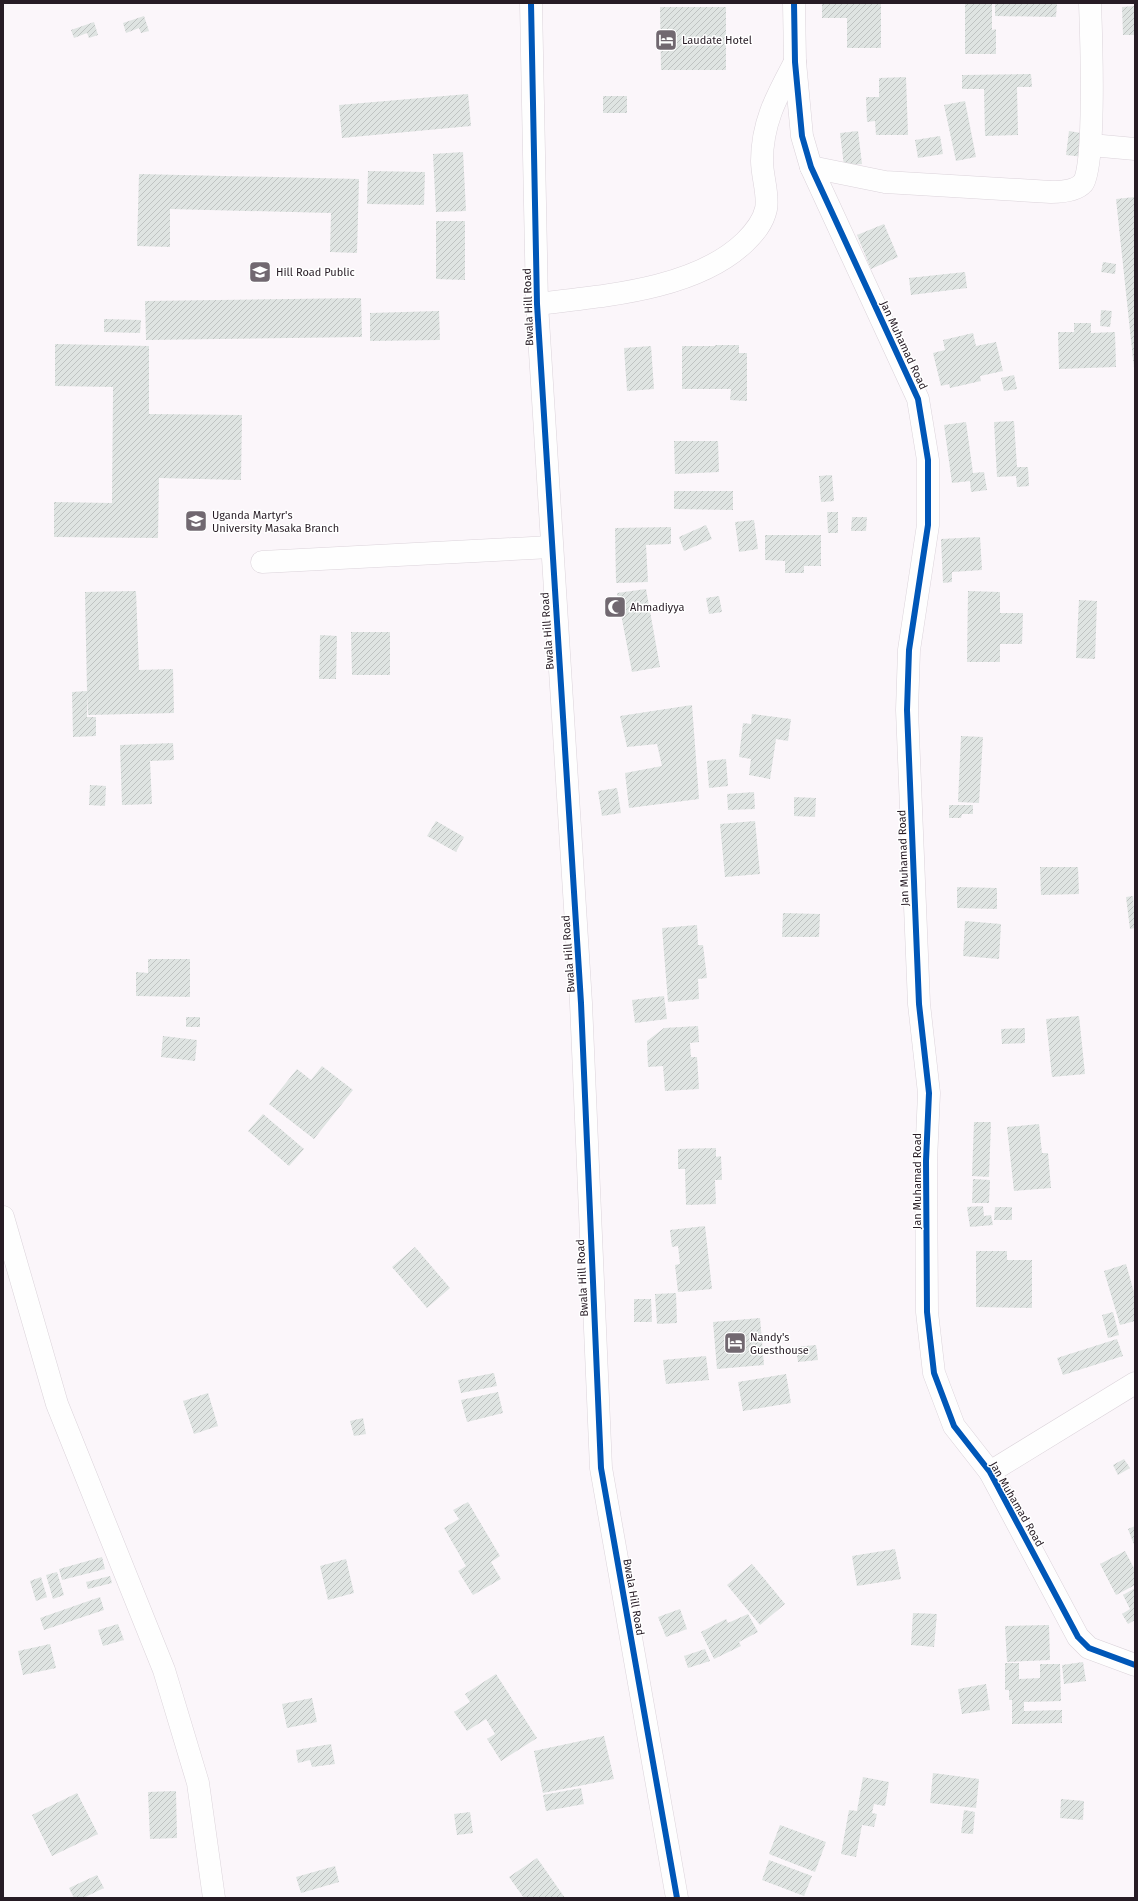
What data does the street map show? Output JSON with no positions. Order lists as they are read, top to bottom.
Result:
{
  "streets": {
    "street": ["Bwala Hill Road", "Jan Muhamad Road"]
  },
  "places": {
    "hotel": ["Laudate Hotel", "Nandy's Guesthouse"],
    "school or university": ["Hill Road Public", "Uganda Martyr's University Masaka Branch"],
    "mosque": ["Ahmadiyya"]
  }
}
